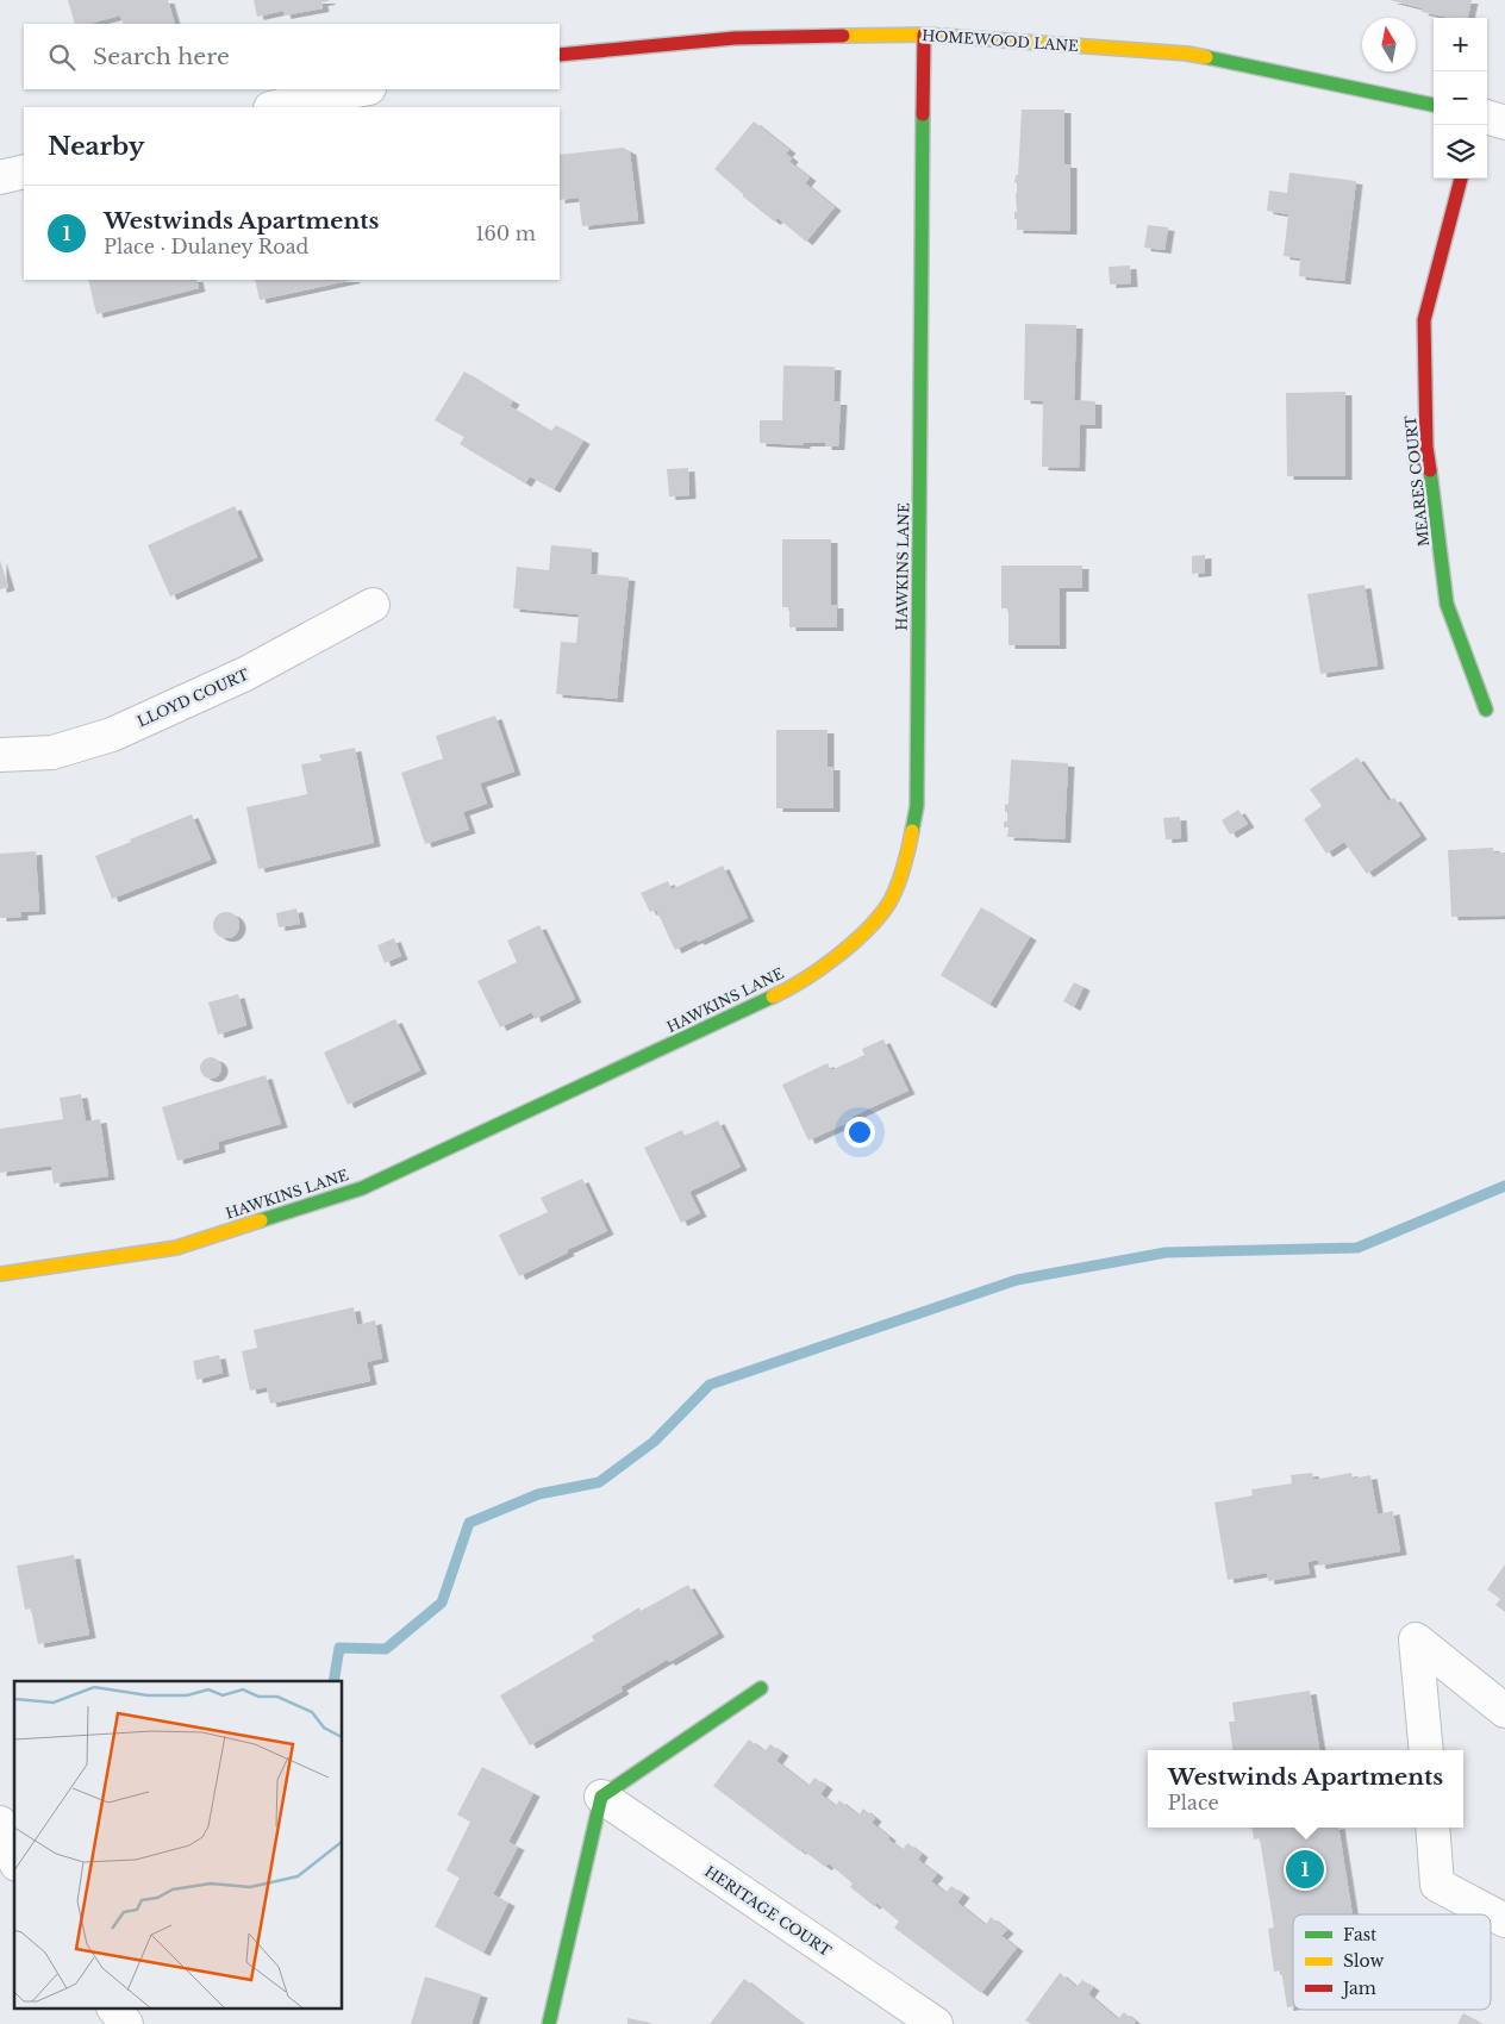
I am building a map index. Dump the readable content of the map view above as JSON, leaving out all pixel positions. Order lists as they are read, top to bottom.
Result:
{
  "streets": {
    "street": [
      "HOMEWOOD LANE",
      "MEARES COURT",
      "HAWKINS LANE",
      "LLOYD COURT",
      "HERITAGE COURT"
    ]
  },
  "crossings": [
    ["HOMEWOOD LANE", "HAWKINS LANE"]
  ],
  "legend": ["Fast", "Slow", "Jam"],
  "north": "top",
  "page": {
    "map_buttons": ["+", "−"],
    "search": "Search here",
    "heading": "Nearby",
    "list": [
      {
        "mark": "1",
        "name": "Westwinds Apartments",
        "note": "Place · Dulaney Road",
        "value": "160 m"
      }
    ],
    "popup": ["Westwinds Apartments", "Place"],
    "pins": "1"
  }
}
